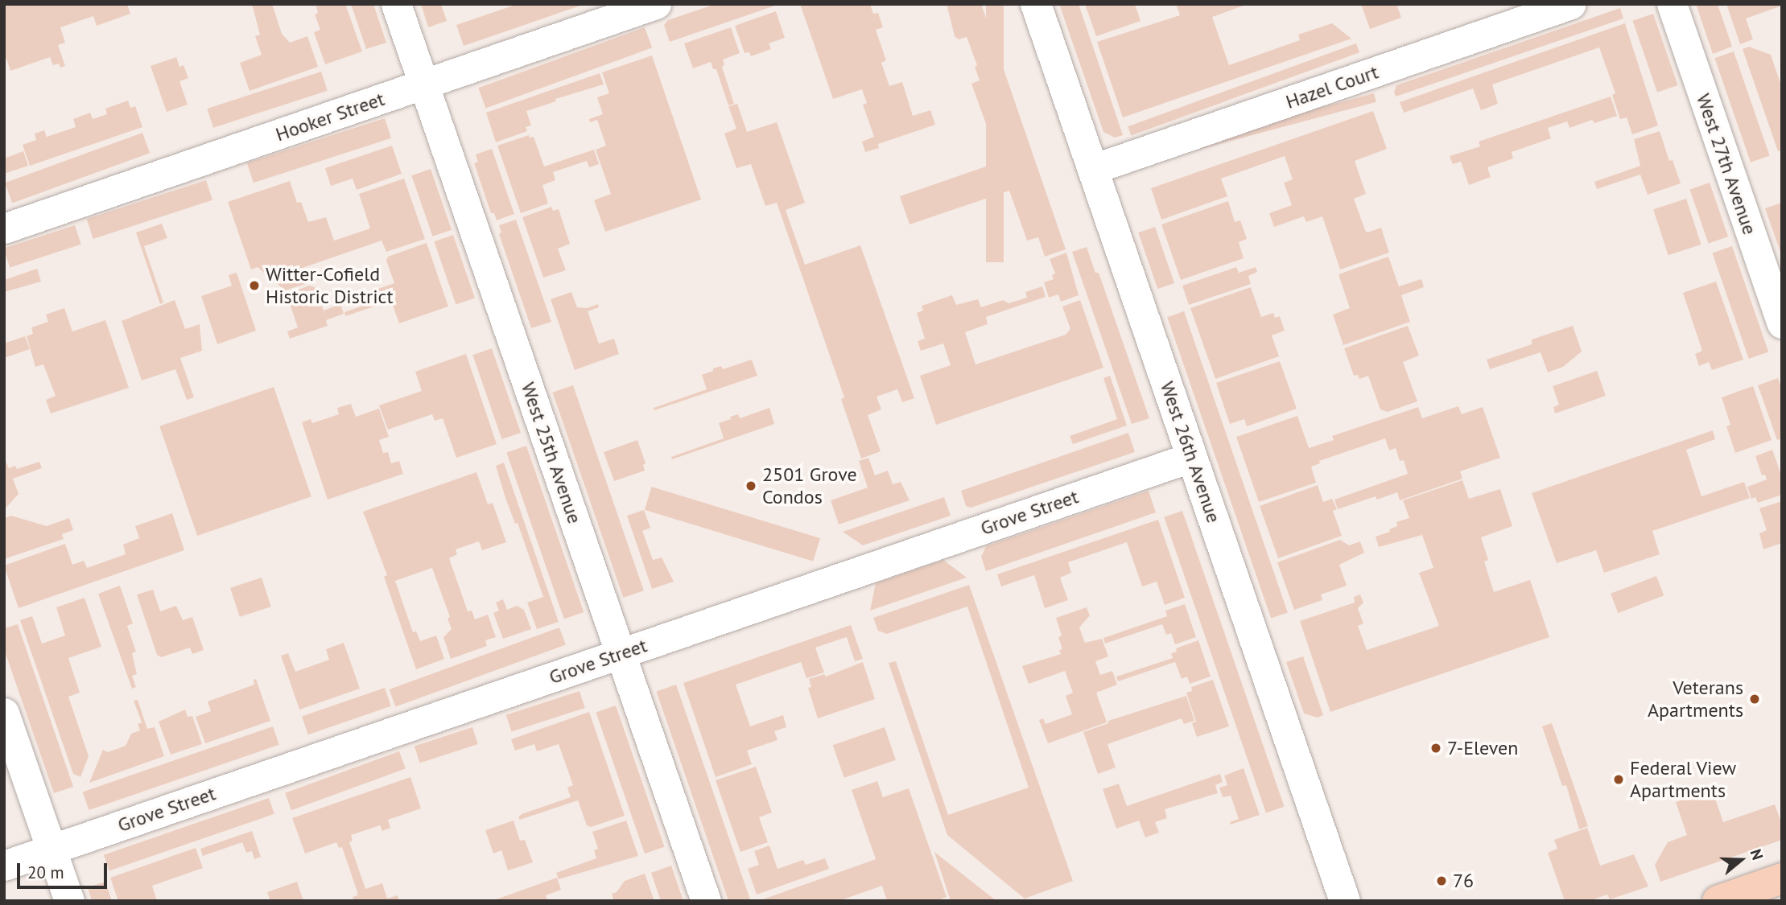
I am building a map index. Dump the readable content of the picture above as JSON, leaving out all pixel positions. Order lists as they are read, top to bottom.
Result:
{
  "streets": {
    "street": [
      "Hazel Court",
      "Hooker Street",
      "West 27th Avenue",
      "West 26th Avenue",
      "West 25th Avenue",
      "Grove Street"
    ]
  },
  "crossings": [
    ["Hazel Court", "West 26th Avenue"],
    ["Hooker Street", "West 25th Avenue"],
    ["West 26th Avenue", "Grove Street"],
    ["West 25th Avenue", "Grove Street"]
  ],
  "places": [
    "Witter-Cofield Historic District",
    "2501 Grove Condos",
    "Veterans Apartments",
    "7-Eleven",
    "Federal View Apartments",
    "76"
  ],
  "scale_bar": "20 m",
  "north": "right"
}
